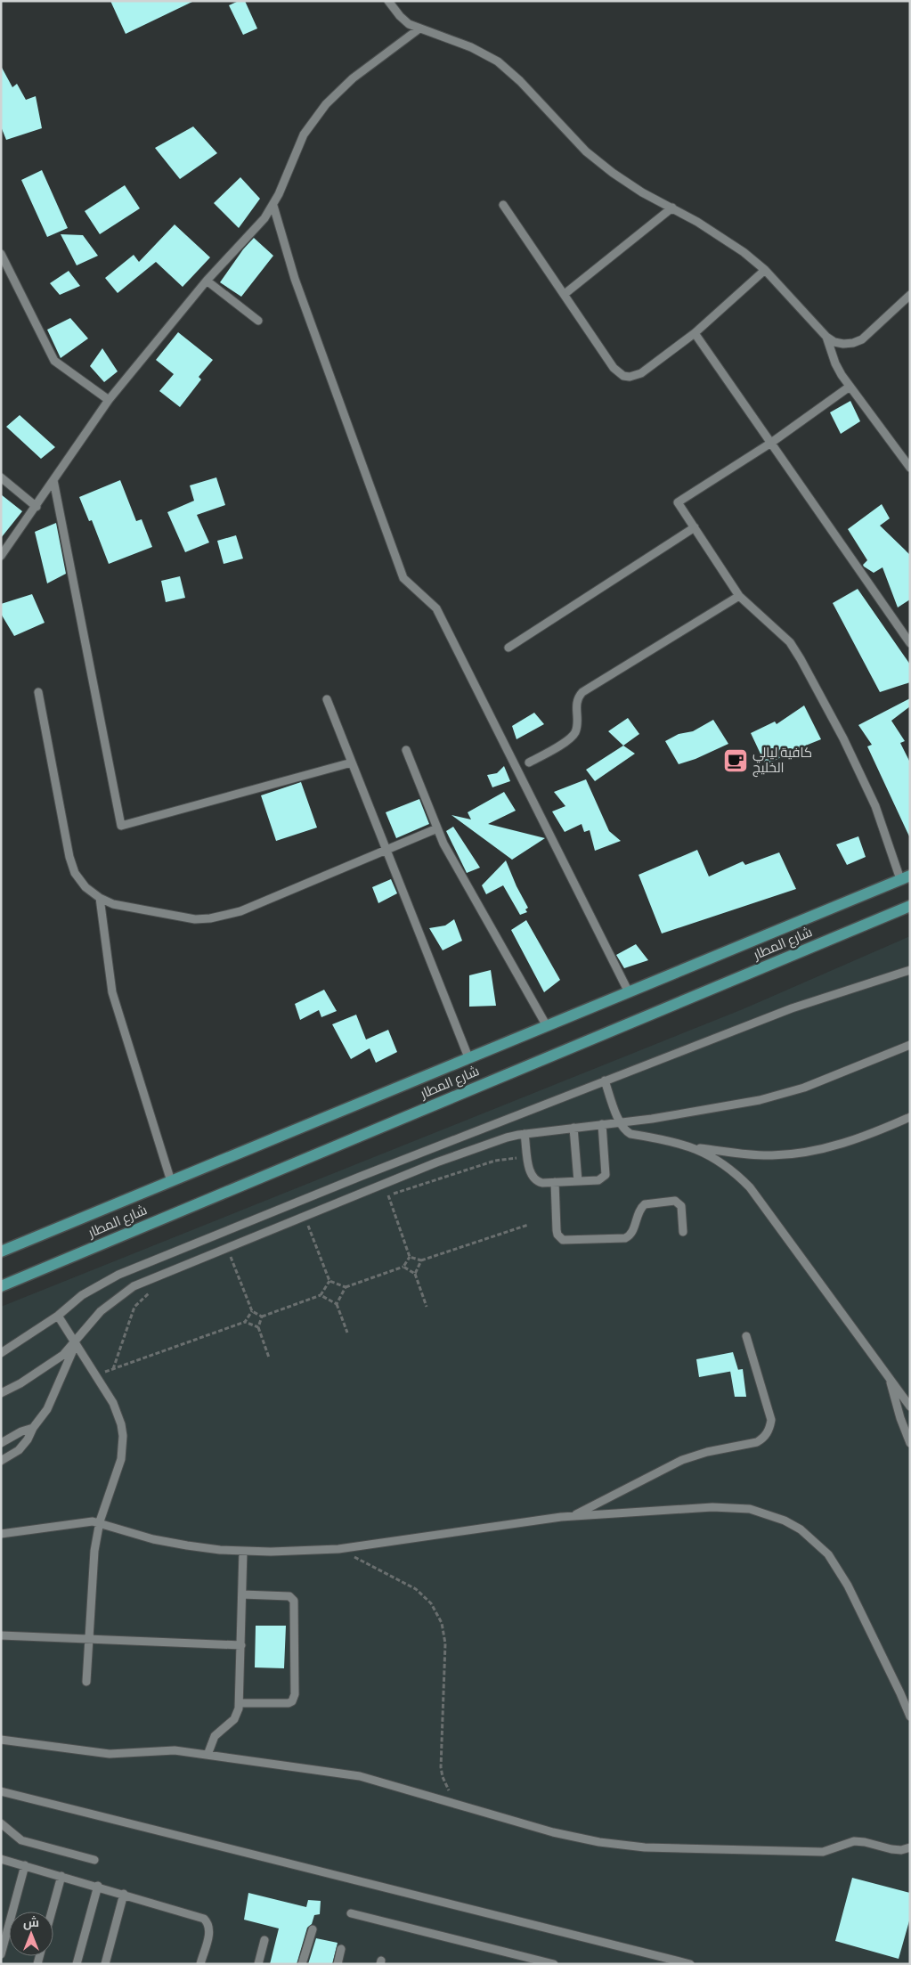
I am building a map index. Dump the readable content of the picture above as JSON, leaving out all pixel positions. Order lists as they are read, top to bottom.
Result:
{
  "streets": {
    "main road": ["شارع المطار"]
  },
  "places": {
    "cafe": ["كافية ليالي الخليج"]
  },
  "north": "top"
}
